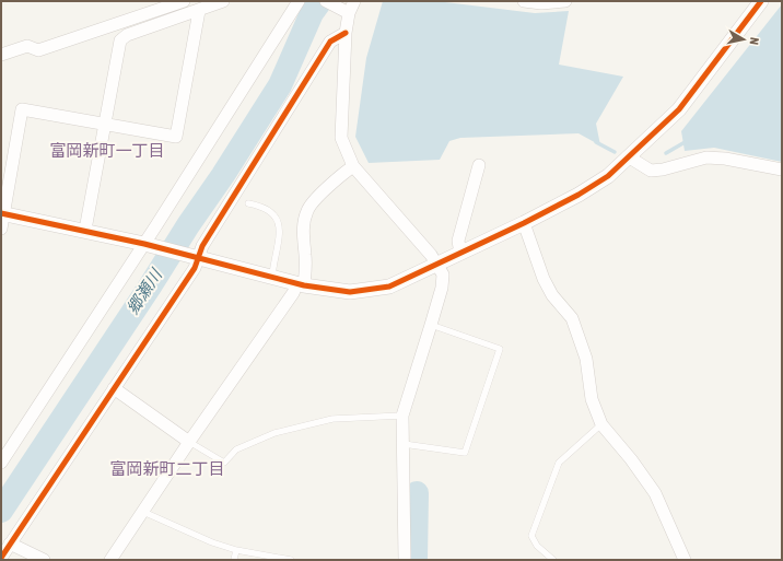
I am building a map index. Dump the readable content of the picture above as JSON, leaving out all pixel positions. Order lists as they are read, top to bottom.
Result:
{
  "districts": ["富岡新町一丁目", "富岡新町二丁目"],
  "water": ["郷瀬川"],
  "north": "right"
}
